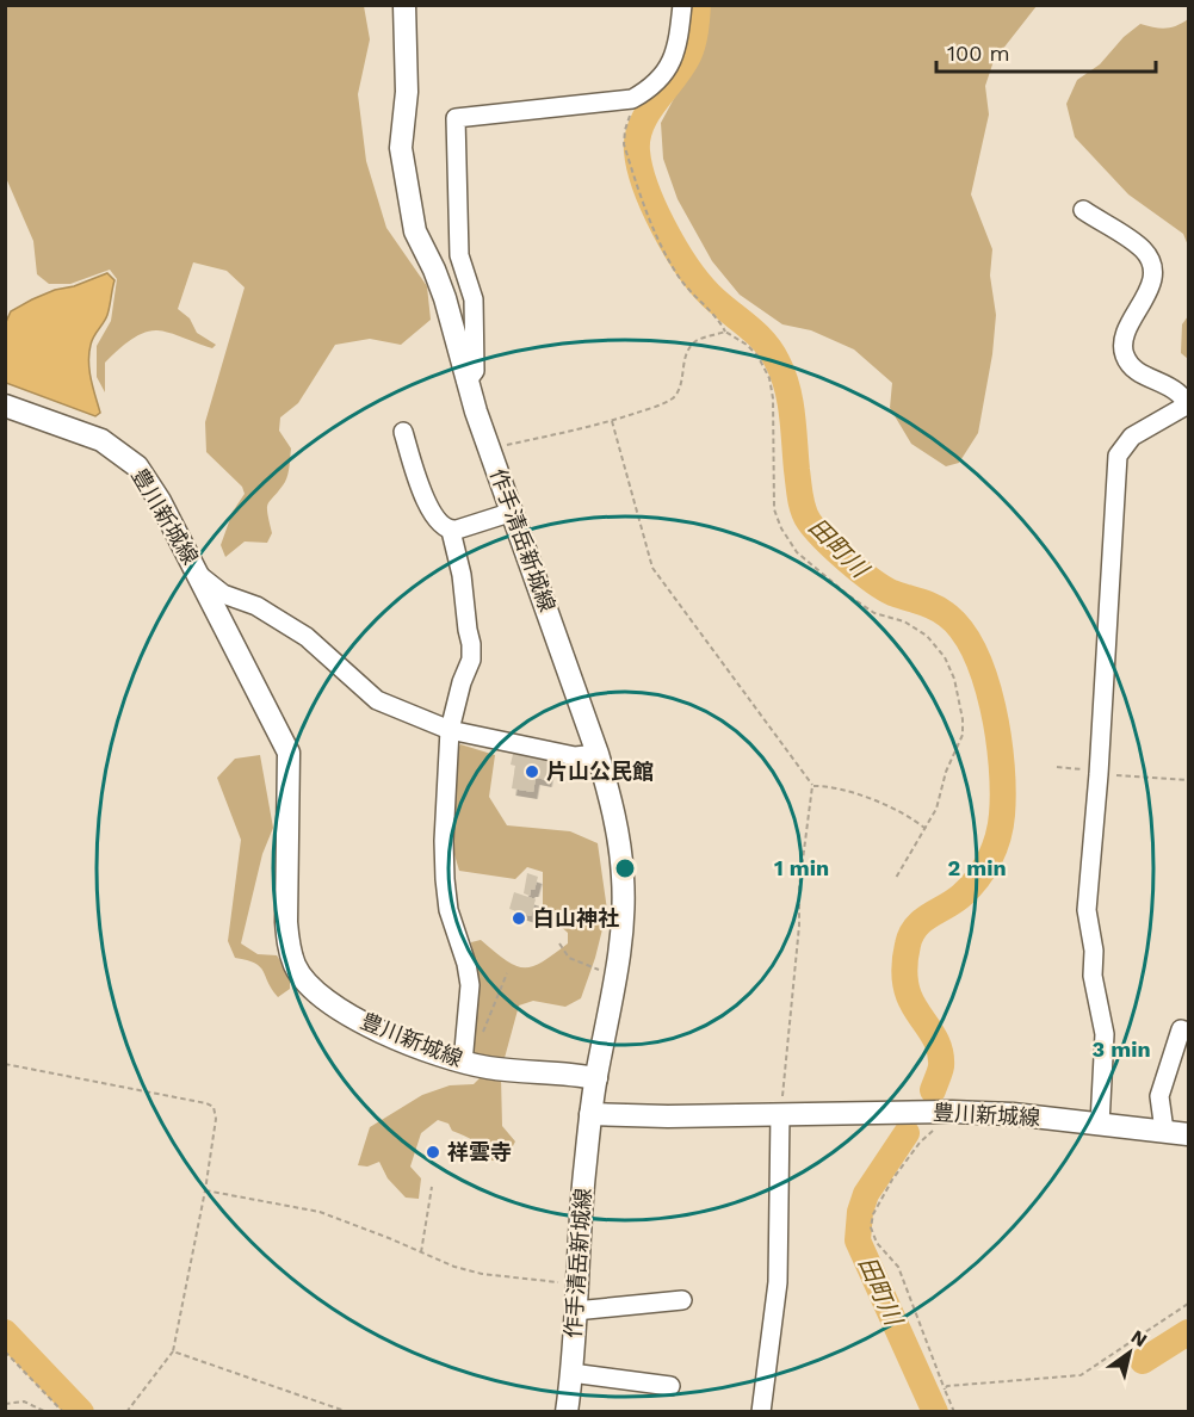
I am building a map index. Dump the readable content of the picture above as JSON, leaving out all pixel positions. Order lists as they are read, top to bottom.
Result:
{
  "streets": {
    "main road": ["豊川新城線", "作手清岳新城線"]
  },
  "crossings": [
    ["豊川新城線", "作手清岳新城線"]
  ],
  "water": ["田町川"],
  "places": ["片山公民館", "白山神社", "祥雲寺"],
  "scale_bar": "100 m",
  "north": "top right",
  "rings": ["1 min", "2 min", "3 min"]
}
